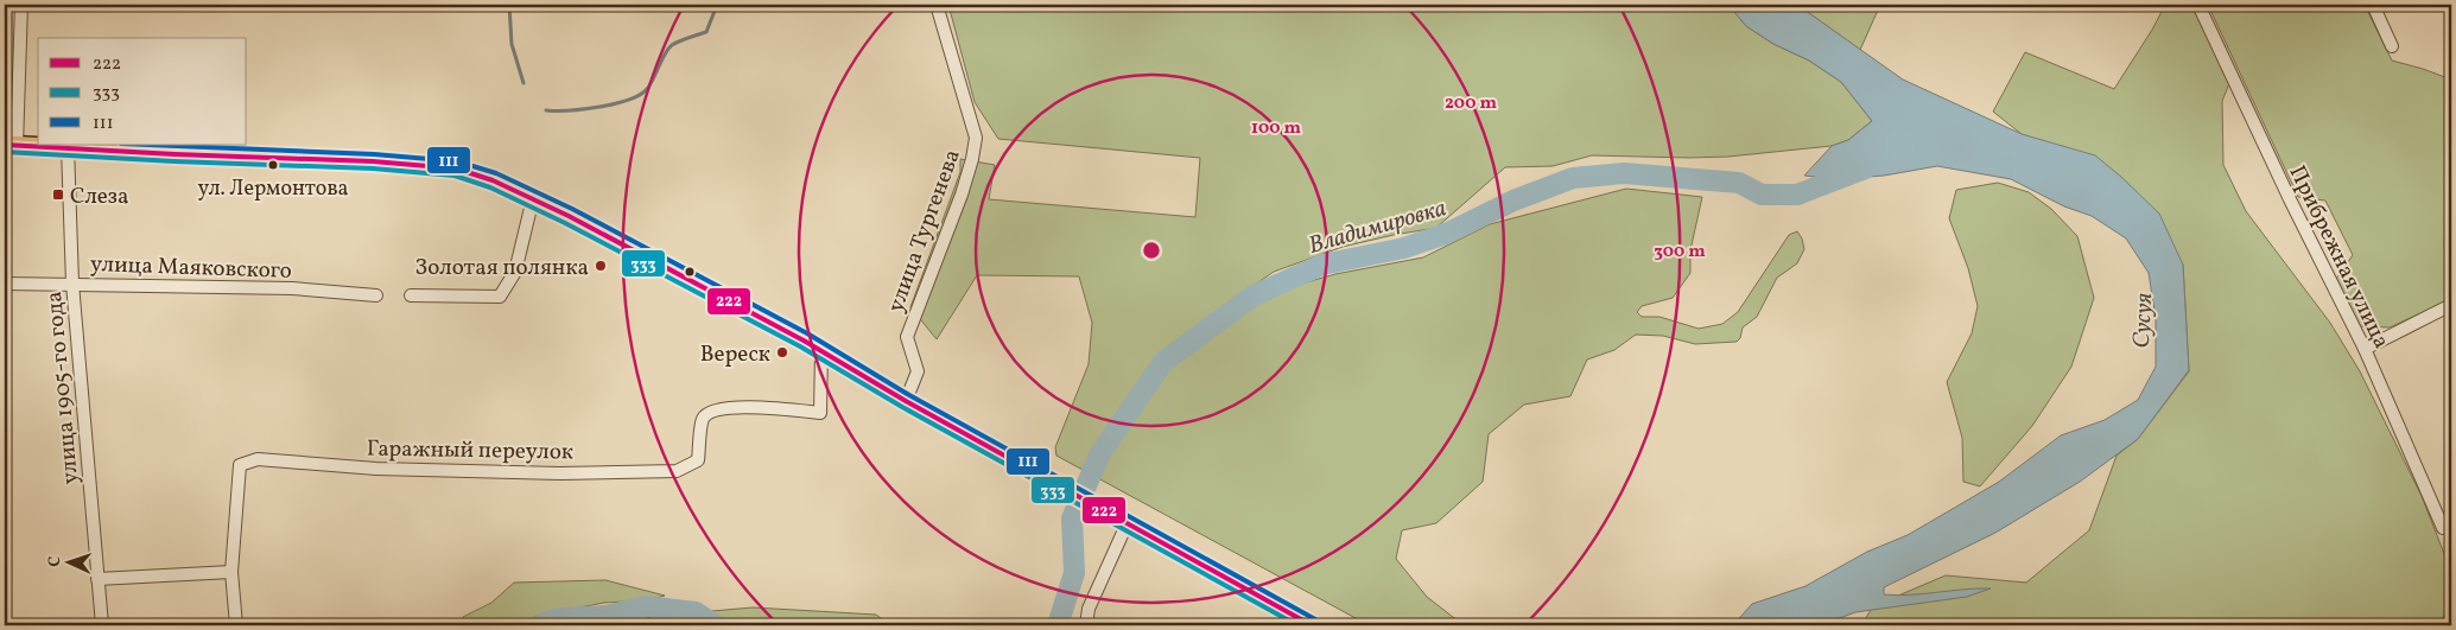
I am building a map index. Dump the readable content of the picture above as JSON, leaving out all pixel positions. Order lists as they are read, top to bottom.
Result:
{
  "streets": {
    "street": [
      "улица Тургенева",
      "Прибрежная улица",
      "улица Маяковского",
      "улица 1905-го года",
      "Гаражный переулок"
    ]
  },
  "crossings": [
    ["улица Маяковского", "улица 1905-го года"]
  ],
  "water": ["Владимировка", "Сусуя"],
  "places": {
    "other": ["ул. Лермонтова", "Золотая полянка", "Вереск"],
    "transit": ["Слеза"]
  },
  "lines": ["transit line 222", "transit line 111", "transit line 333"],
  "legend": ["222", "333", "111"],
  "north": "left",
  "rings": ["200 m", "100 m", "300 m"]
}
